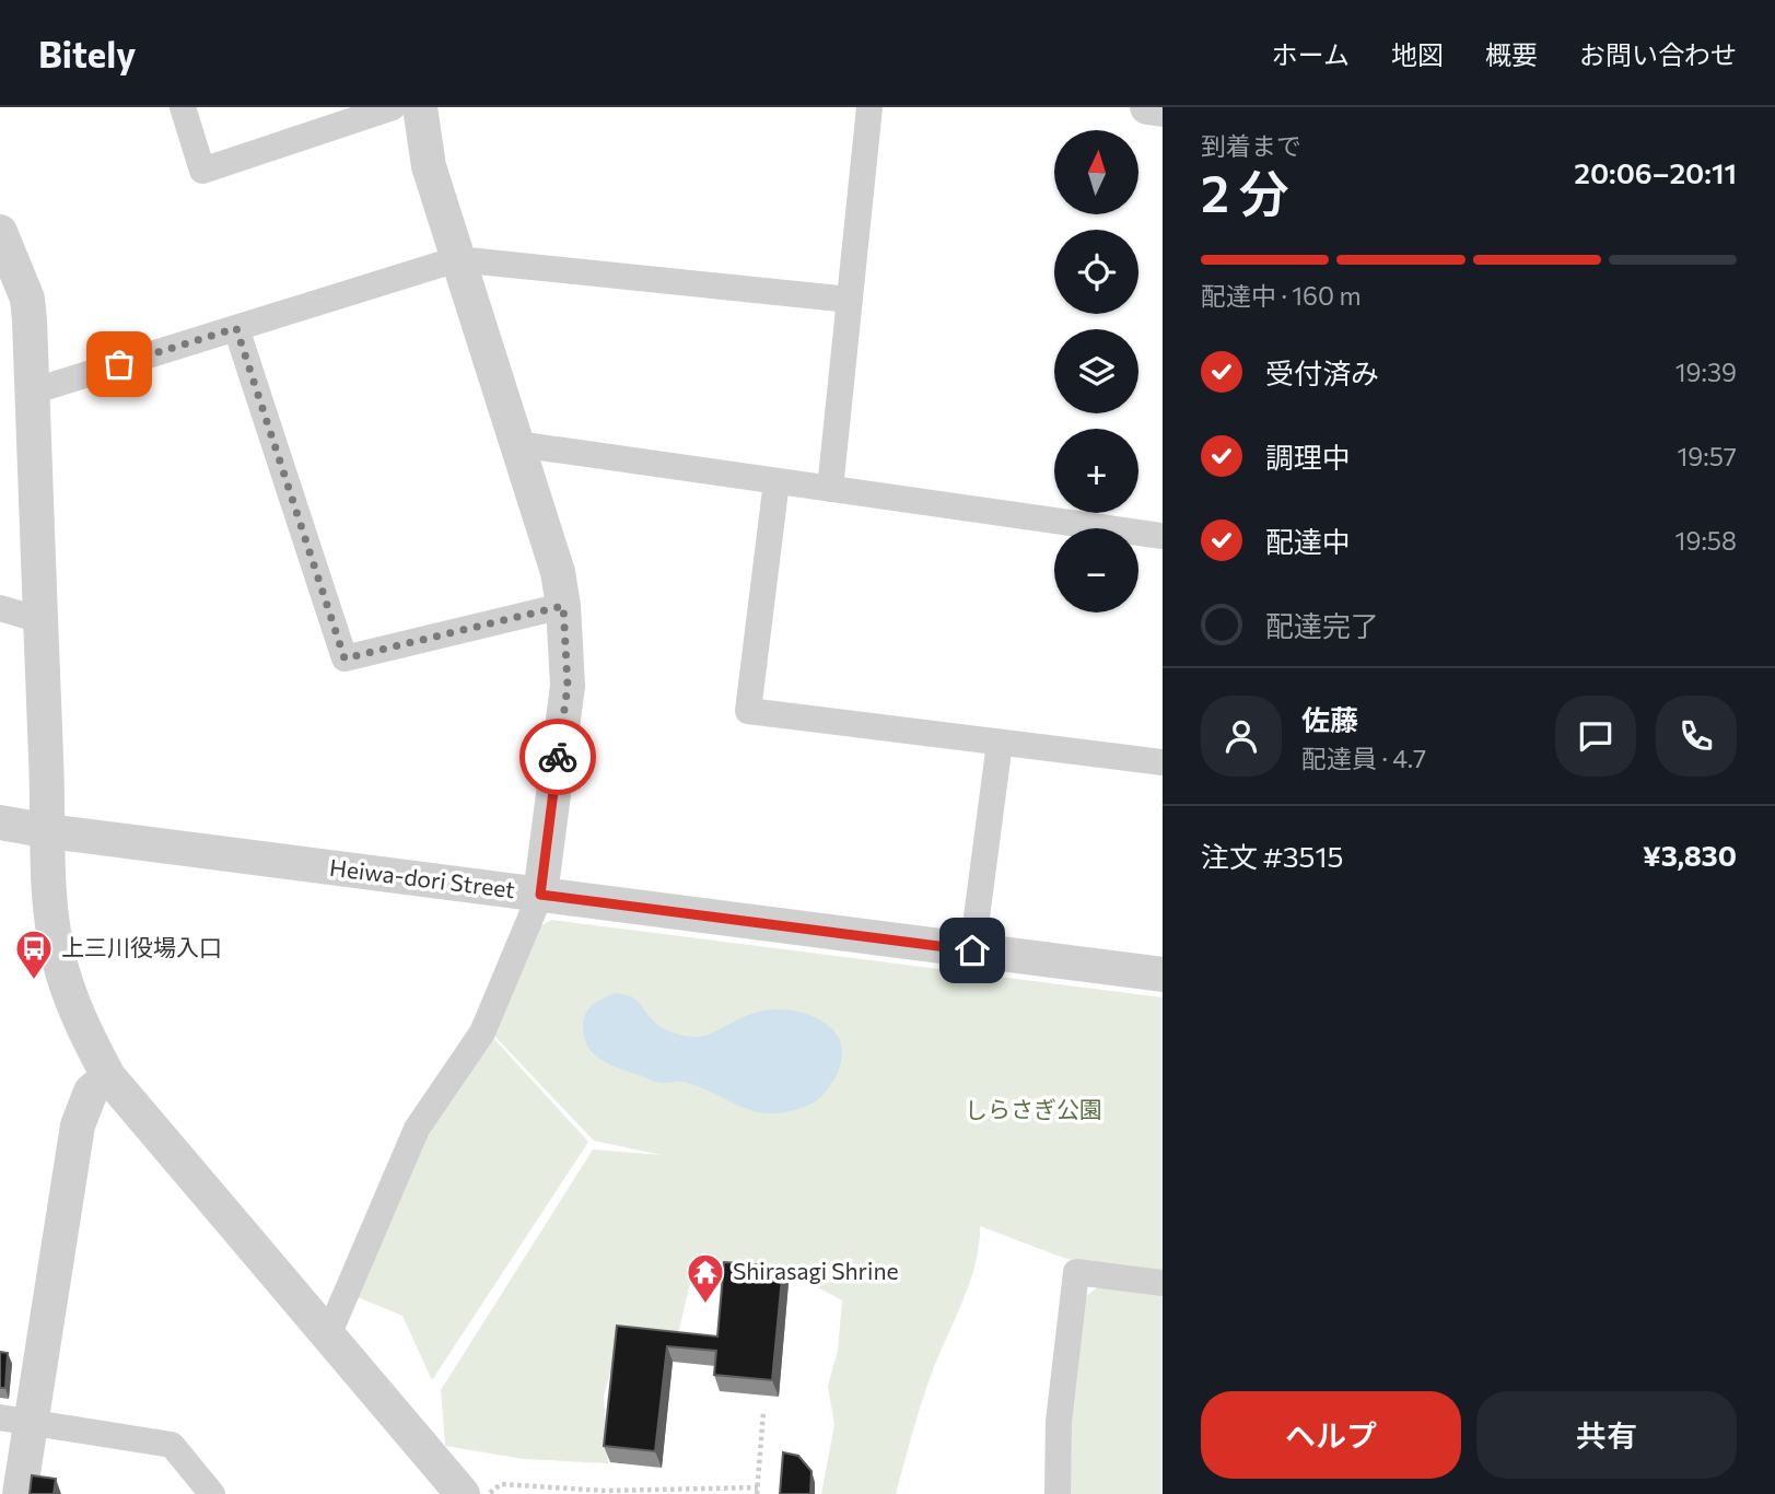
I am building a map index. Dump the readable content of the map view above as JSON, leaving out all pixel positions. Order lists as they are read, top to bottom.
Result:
{
  "streets": {
    "street": ["Heiwa-dori Street"]
  },
  "parks": ["しらさぎ公園"],
  "places": {
    "bus stop": ["上三川役場入口"],
    "temple": ["Shirasagi Shrine"]
  },
  "north": "top",
  "page": {
    "header": "Bitely",
    "nav": [
      "ホーム",
      "地図",
      "概要",
      "お問い合わせ"
    ],
    "heading": ["2 分", "到着まで", "20:06–20:11"],
    "panel": [
      "佐藤",
      "配達員 · 4.7",
      "注文 #3515",
      "¥3,830"
    ],
    "map_buttons": ["+", "−"],
    "bar": "配達中 · 160 m",
    "list": [
      ["受付済み", "19:39"],
      ["調理中", "19:57"],
      ["配達中", "19:58"],
      "配達完了"
    ],
    "buttons": ["ヘルプ", "共有"]
  }
}
